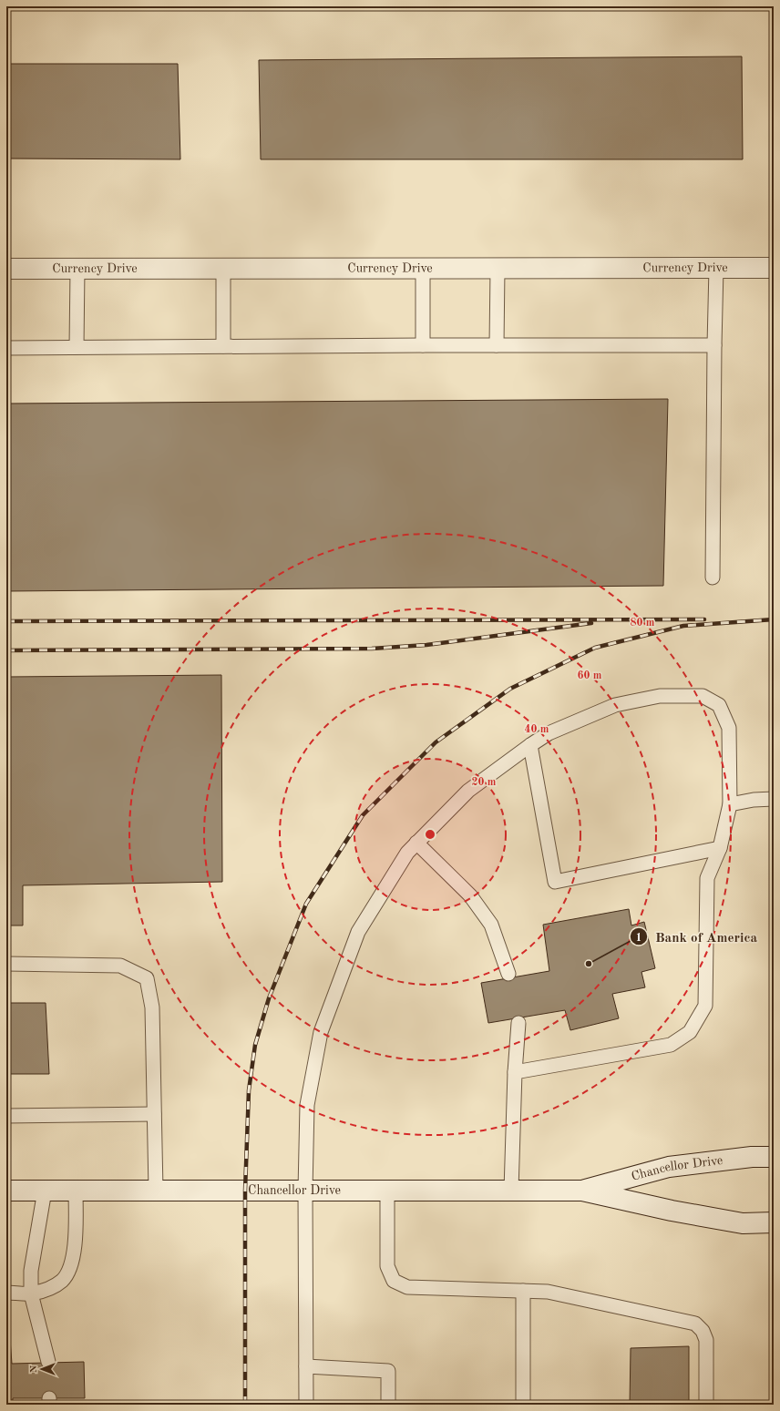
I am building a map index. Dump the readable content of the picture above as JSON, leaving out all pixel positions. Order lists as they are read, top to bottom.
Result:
{
  "streets": {
    "street": ["Currency Drive", "Chancellor Drive"]
  },
  "places": ["Bank of America"],
  "north": "left",
  "rings": [
    "80 m",
    "60 m",
    "40 m",
    "20 m"
  ]
}
